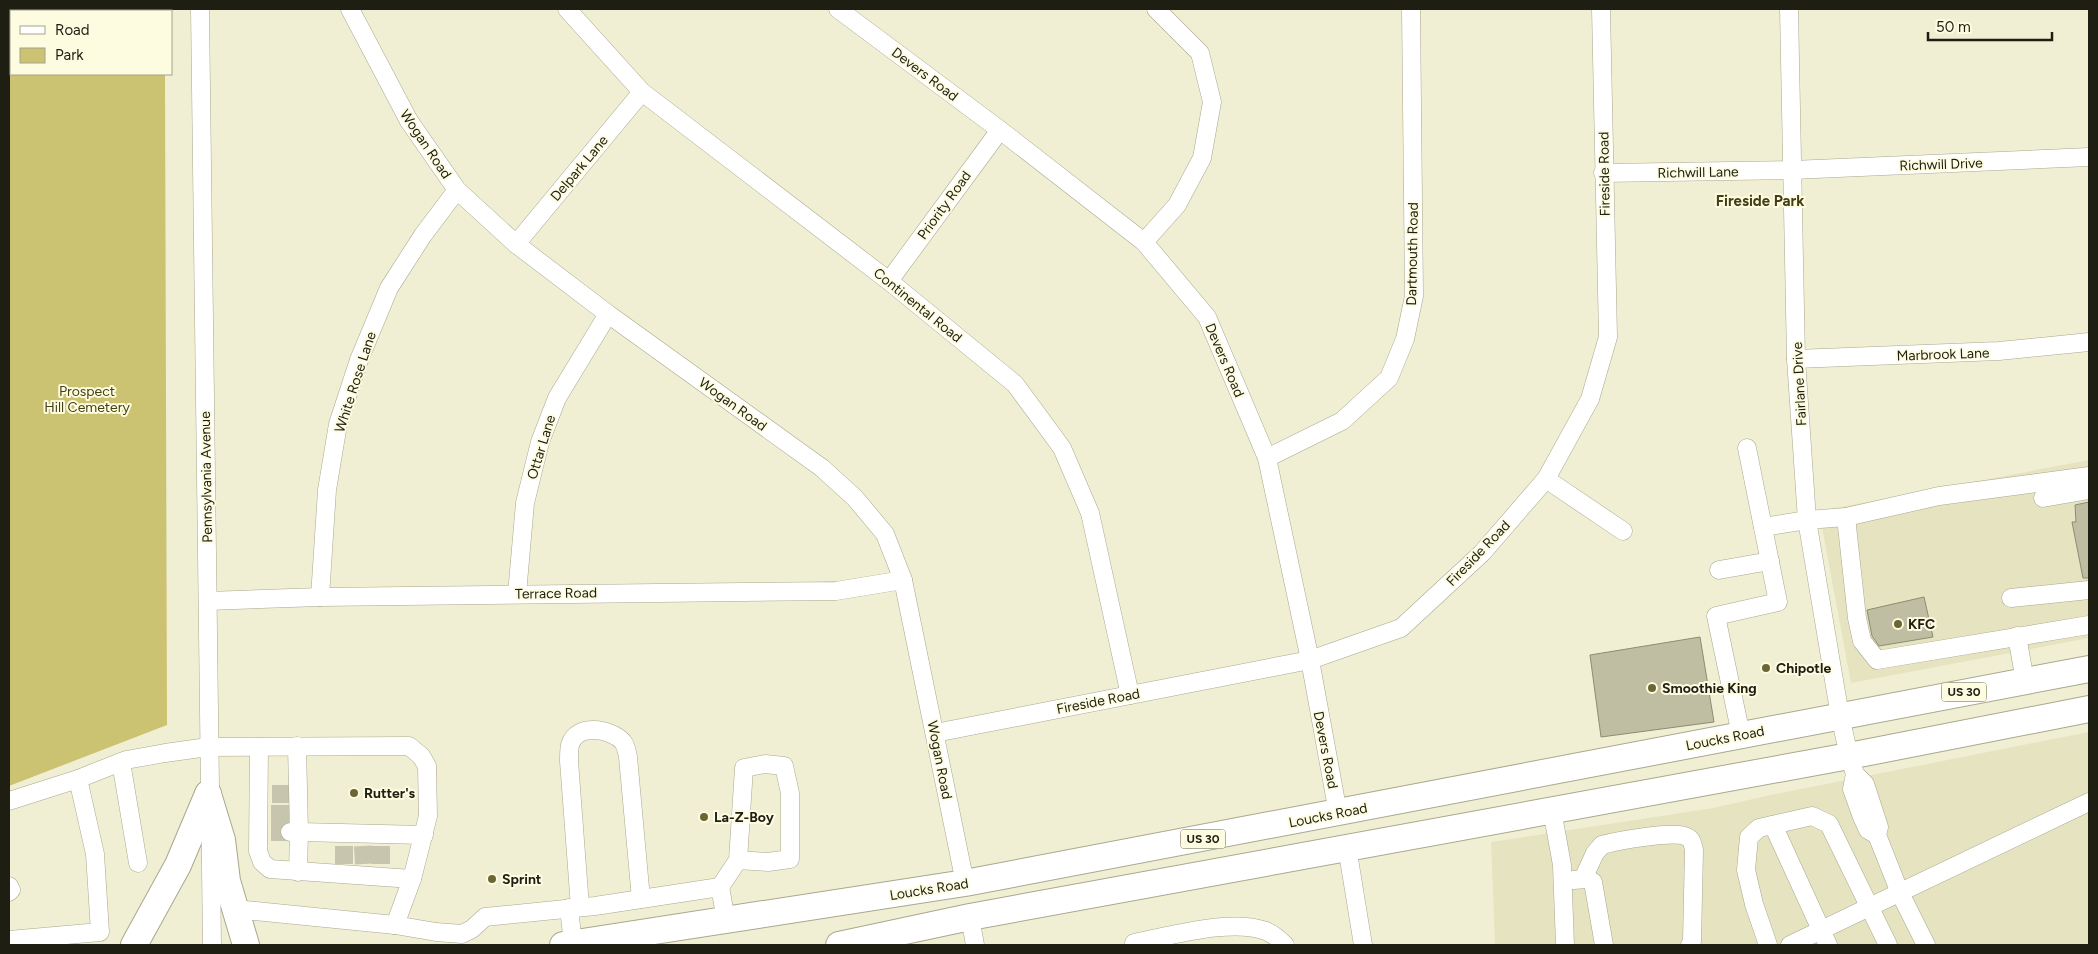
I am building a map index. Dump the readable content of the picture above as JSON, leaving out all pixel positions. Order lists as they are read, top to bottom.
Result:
{
  "streets": {
    "highway": ["US 30", "Loucks Road"],
    "street": [
      "Devers Road",
      "Wogan Road",
      "Richwill Drive",
      "Delpark Lane",
      "Richwill Lane",
      "Fireside Road",
      "Priority Road",
      "Dartmouth Road",
      "Continental Road",
      "Marbrook Lane",
      "White Rose Lane",
      "Fairlane Drive",
      "Ottar Lane",
      "Pennsylvania Avenue",
      "Terrace Road"
    ]
  },
  "crossings": [
    ["Devers Road", "Fireside Road"],
    ["Devers Road", "Priority Road"],
    ["Devers Road", "Dartmouth Road"],
    ["Devers Road", "Loucks Road"],
    ["Wogan Road", "Delpark Lane"],
    ["Wogan Road", "Fireside Road"],
    ["Wogan Road", "White Rose Lane"],
    ["Wogan Road", "Ottar Lane"],
    ["Wogan Road", "Terrace Road"],
    ["Wogan Road", "Loucks Road"],
    ["Richwill Drive", "Richwill Lane"],
    ["Richwill Drive", "Fairlane Drive"],
    ["Delpark Lane", "Continental Road"],
    ["Richwill Lane", "Fireside Road"],
    ["Richwill Lane", "Fairlane Drive"],
    ["Fireside Road", "Continental Road"],
    ["Priority Road", "Continental Road"],
    ["Marbrook Lane", "Fairlane Drive"],
    ["White Rose Lane", "Terrace Road"],
    ["Fairlane Drive", "Loucks Road"],
    ["Ottar Lane", "Terrace Road"],
    ["Pennsylvania Avenue", "Terrace Road"]
  ],
  "districts": ["Fireside Park"],
  "parks": ["Prospect Hill Cemetery"],
  "places": [
    "KFC",
    "Chipotle",
    "Smoothie King",
    "Rutter's",
    "La-Z-Boy",
    "Sprint"
  ],
  "legend": ["Road", "Park"],
  "scale_bar": "50 m"
}
